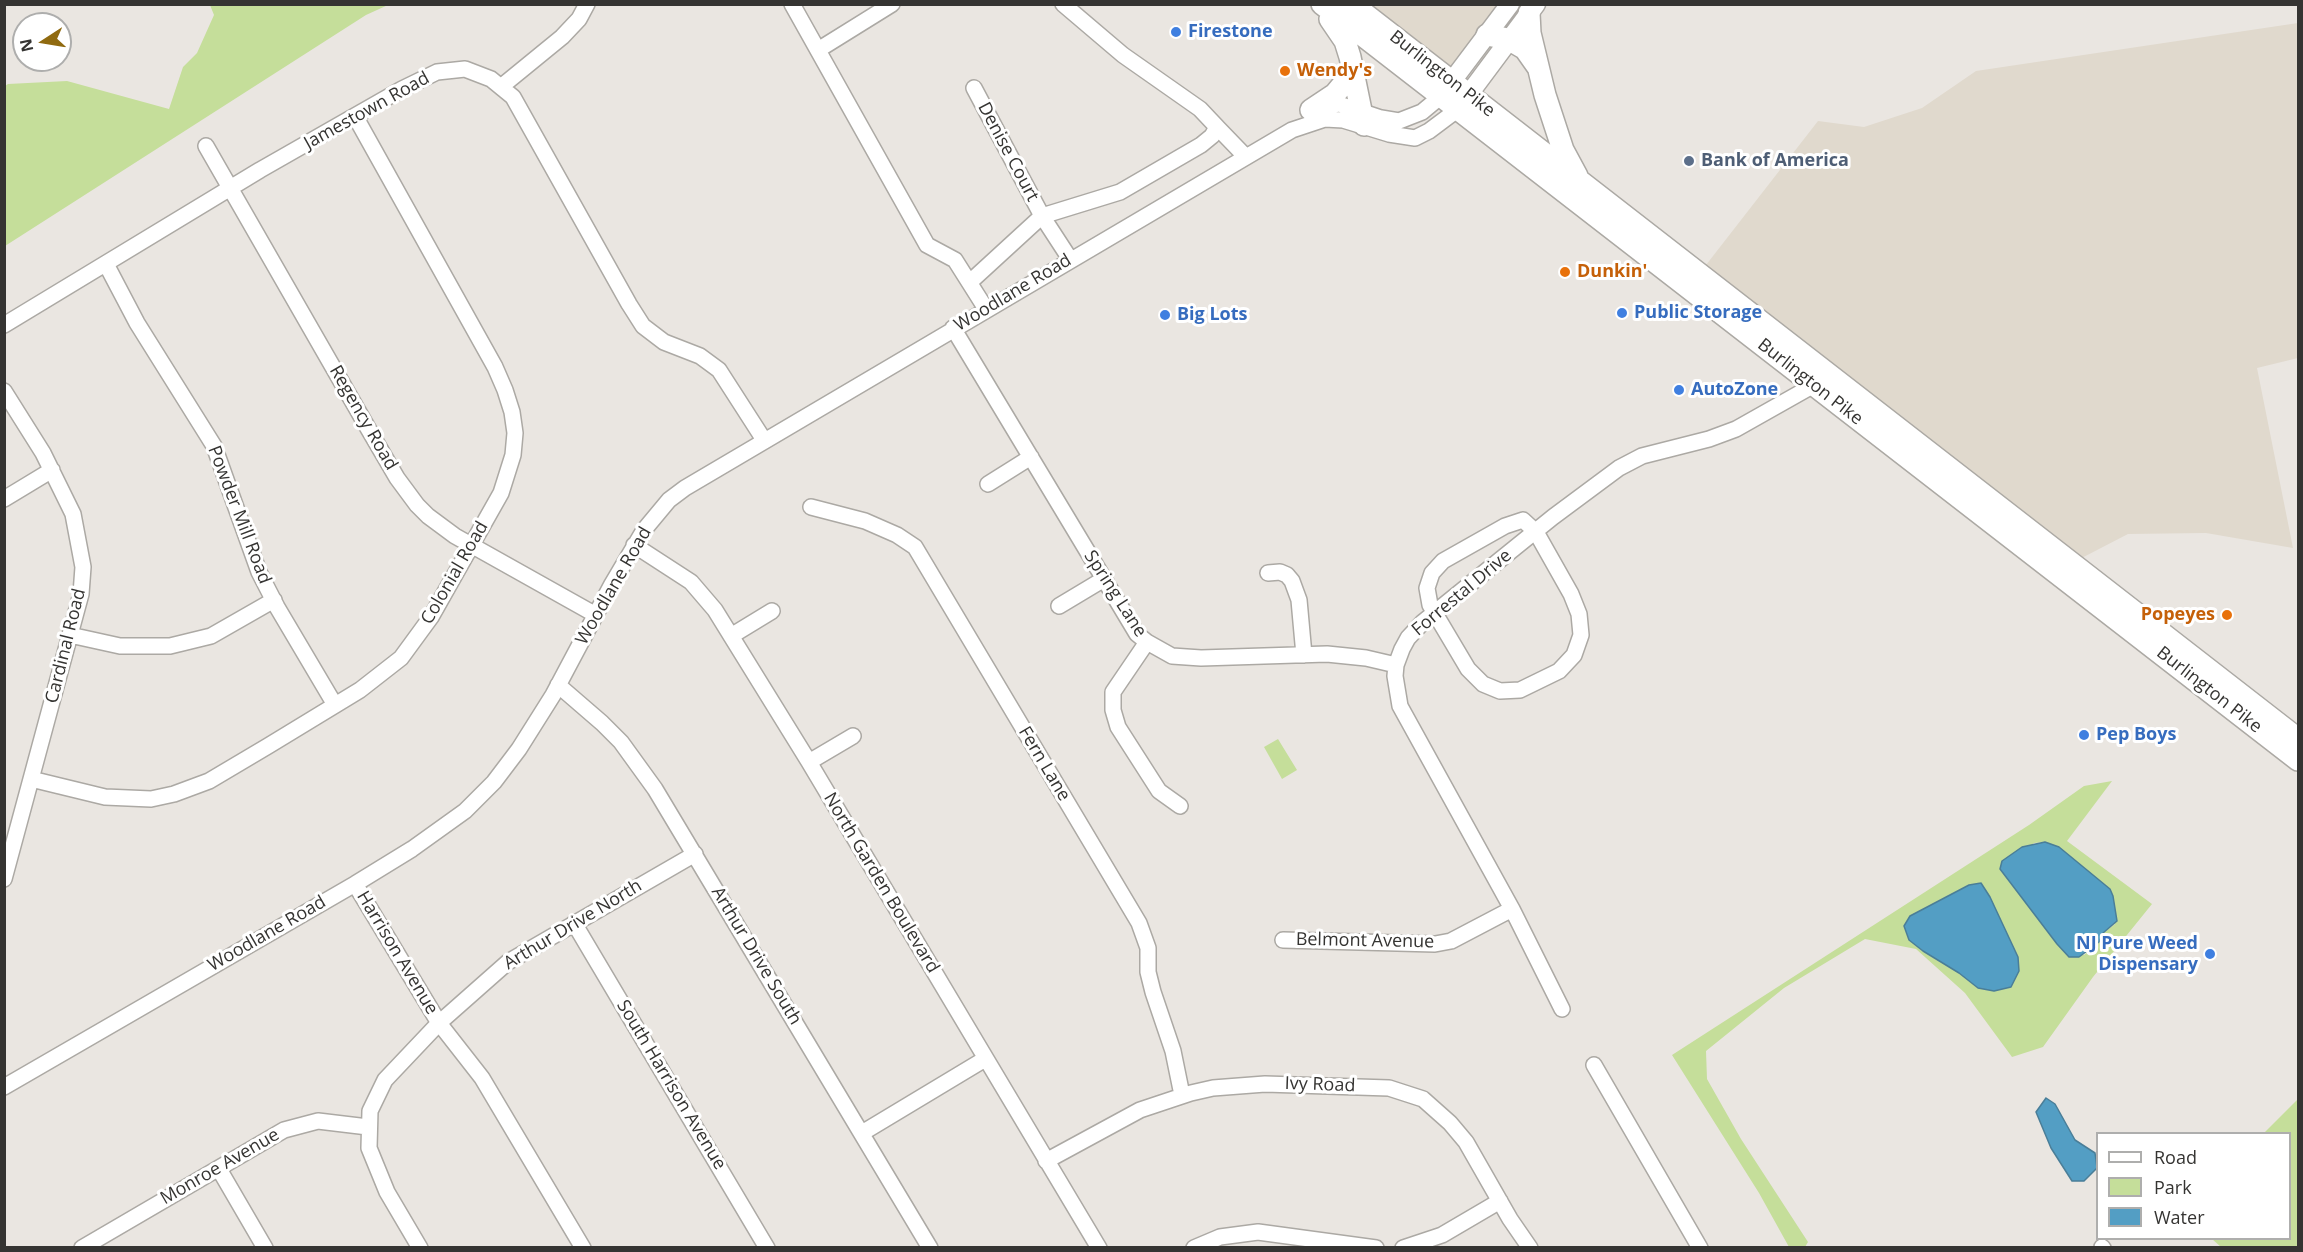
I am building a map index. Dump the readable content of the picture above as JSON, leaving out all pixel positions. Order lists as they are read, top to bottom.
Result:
{
  "streets": {
    "highway": ["Burlington Pike"],
    "street": [
      "Jamestown Road",
      "Denise Court",
      "Woodlane Road",
      "Regency Road",
      "Powder Mill Road",
      "Colonial Road",
      "Forrestal Drive",
      "Spring Lane",
      "Cardinal Road",
      "Fern Lane",
      "North Garden Boulevard",
      "Arthur Drive North",
      "Belmont Avenue",
      "Harrison Avenue",
      "Arthur Drive South",
      "South Harrison Avenue",
      "Ivy Road",
      "Monroe Avenue"
    ]
  },
  "crossings": [
    ["Burlington Pike", "Woodlane Road"],
    ["Burlington Pike", "Forrestal Drive"],
    ["Jamestown Road", "Woodlane Road"],
    ["Jamestown Road", "Regency Road"],
    ["Jamestown Road", "Powder Mill Road"],
    ["Jamestown Road", "Colonial Road"],
    ["Denise Court", "Woodlane Road"],
    ["Woodlane Road", "Regency Road"],
    ["Woodlane Road", "Spring Lane"],
    ["Woodlane Road", "North Garden Boulevard"],
    ["Woodlane Road", "Harrison Avenue"],
    ["Woodlane Road", "Arthur Drive South"],
    ["Regency Road", "Colonial Road"],
    ["Powder Mill Road", "Colonial Road"],
    ["Colonial Road", "Cardinal Road"],
    ["Forrestal Drive", "Spring Lane"],
    ["Forrestal Drive", "Belmont Avenue"],
    ["Fern Lane", "Ivy Road"],
    ["North Garden Boulevard", "Ivy Road"],
    ["Arthur Drive North", "Harrison Avenue"],
    ["Arthur Drive North", "Arthur Drive South"],
    ["Arthur Drive North", "South Harrison Avenue"],
    ["Arthur Drive North", "Monroe Avenue"]
  ],
  "places": [
    "Firestone",
    "Wendy's",
    "Bank of America",
    "Dunkin'",
    "Public Storage",
    "Big Lots",
    "AutoZone",
    "Popeyes",
    "Pep Boys",
    "NJ Pure Weed Dispensary"
  ],
  "legend": ["Road", "Park", "Water"],
  "north": "left"
}
